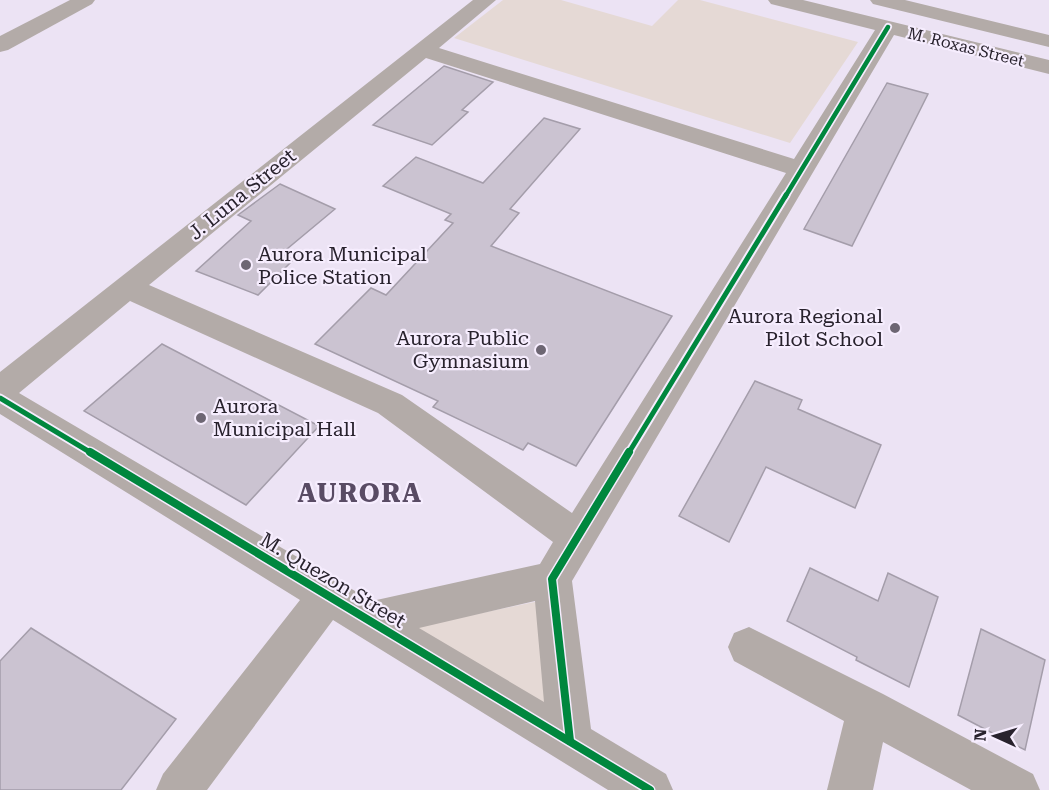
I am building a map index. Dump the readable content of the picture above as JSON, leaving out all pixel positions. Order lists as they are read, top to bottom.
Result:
{
  "streets": {
    "street": ["M. Roxas Street", "J. Luna Street", "M. Quezon Street"]
  },
  "districts": ["AURORA"],
  "places": [
    "Aurora Municipal Police Station",
    "Aurora Regional Pilot School",
    "Aurora Public Gymnasium",
    "Aurora Municipal Hall"
  ],
  "north": "left"
}
